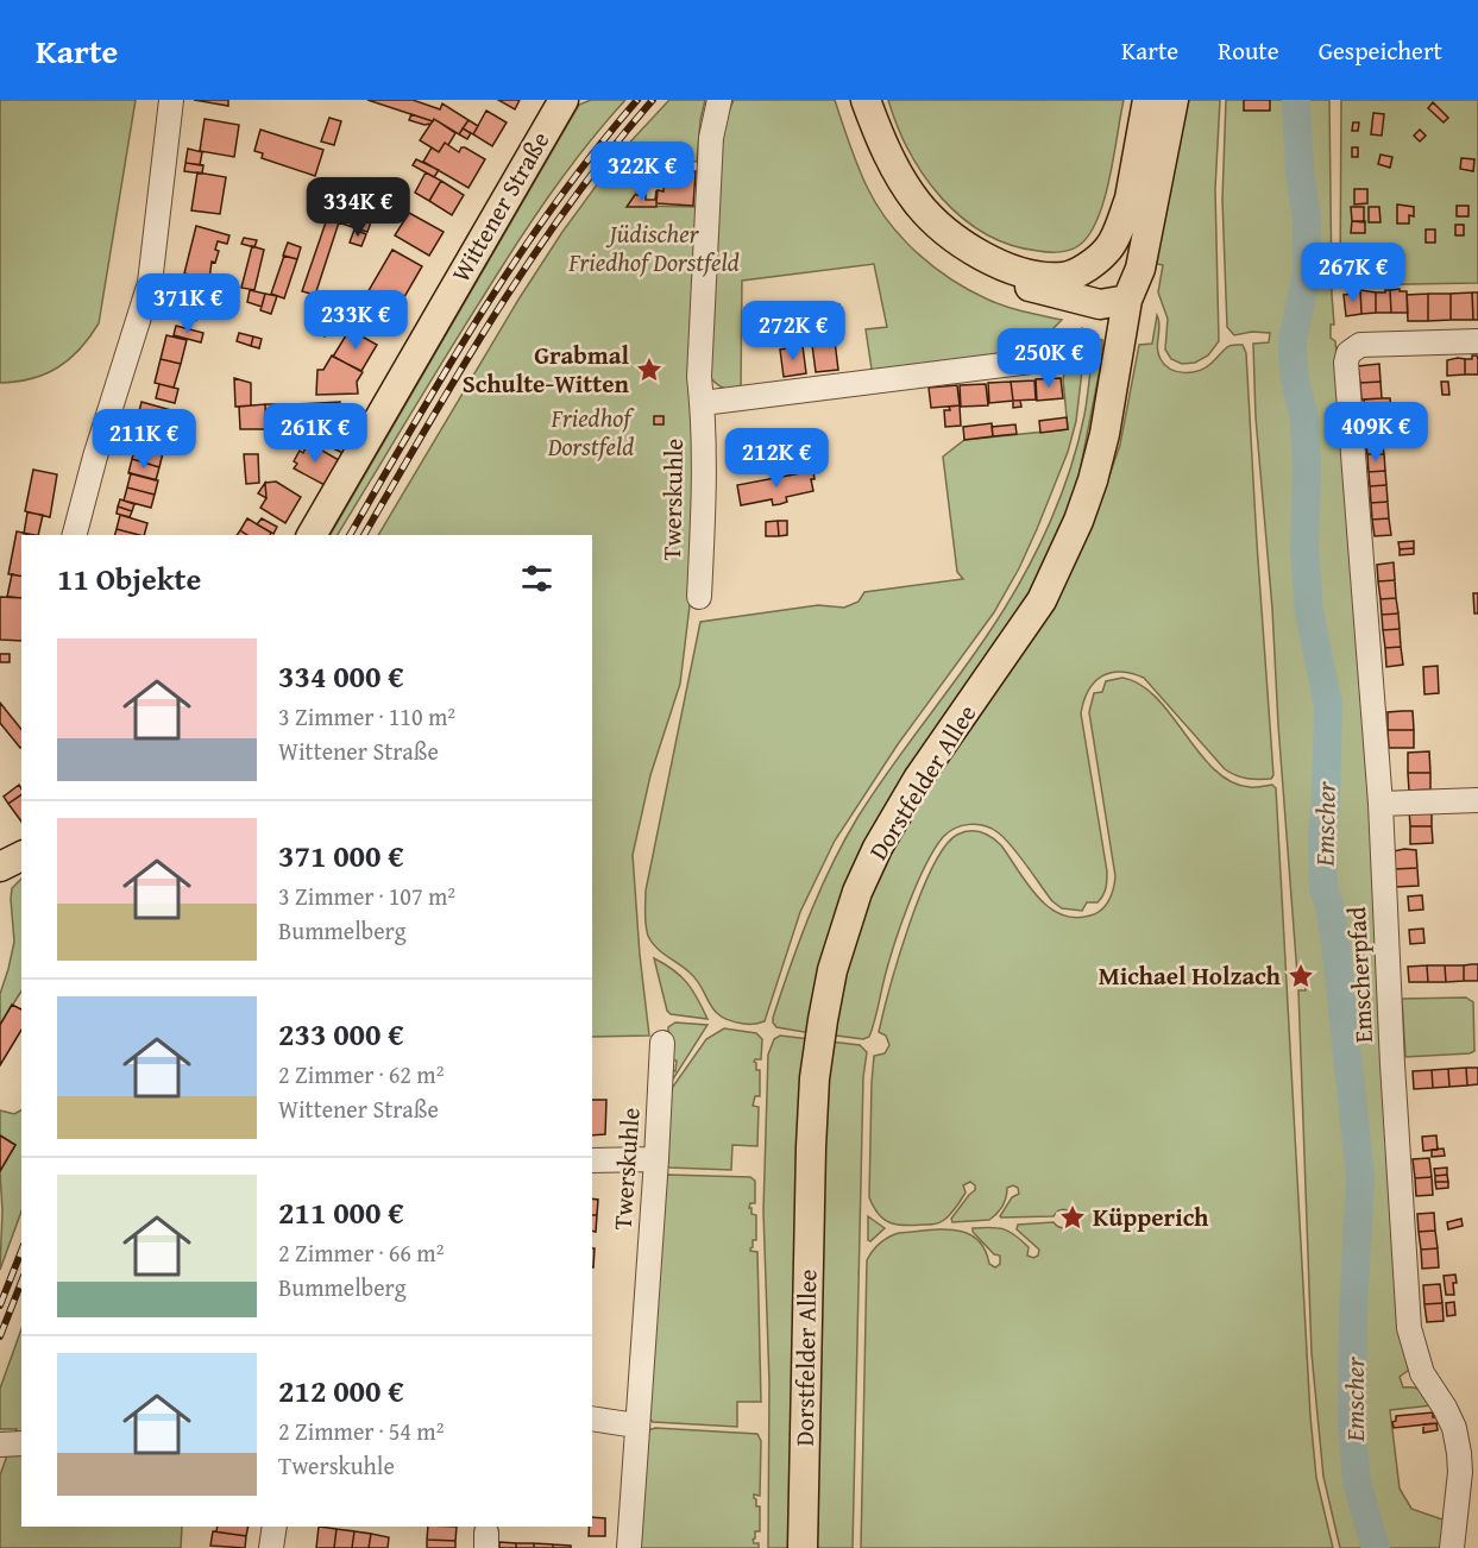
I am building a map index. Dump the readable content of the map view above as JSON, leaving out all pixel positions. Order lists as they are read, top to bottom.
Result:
{
  "streets": {
    "main road": ["Wittener Straße", "Dorstfelder Allee"],
    "street": ["Twerskuhle", "Emscherpfad"]
  },
  "water": ["Emscher"],
  "parks": ["Jüdischer Friedhof Dorstfeld", "Friedhof Dorstfeld"],
  "places": {
    "place": ["Grabmal Schulte-Witten", "Michael Holzach", "Küpperich"]
  },
  "page": {
    "header": "Karte",
    "nav": ["Karte", "Route", "Gespeichert"],
    "price": [
      "322K €",
      "334K €",
      "267K €",
      "371K €",
      "233K €",
      "272K €",
      "250K €",
      "409K €",
      "261K €",
      "211K €",
      "212K €"
    ],
    "heading": "11 Objekte",
    "list": [
      {
        "name": "334 000 €",
        "note": "3 Zimmer · 110 m² · Wittener Straße"
      },
      {
        "name": "371 000 €",
        "note": "3 Zimmer · 107 m² · Bummelberg"
      },
      {
        "name": "233 000 €",
        "note": "2 Zimmer · 62 m² · Wittener Straße"
      },
      {
        "name": "211 000 €",
        "note": "2 Zimmer · 66 m² · Bummelberg"
      },
      {
        "name": "212 000 €",
        "note": "2 Zimmer · 54 m² · Twerskuhle"
      }
    ]
  }
}
